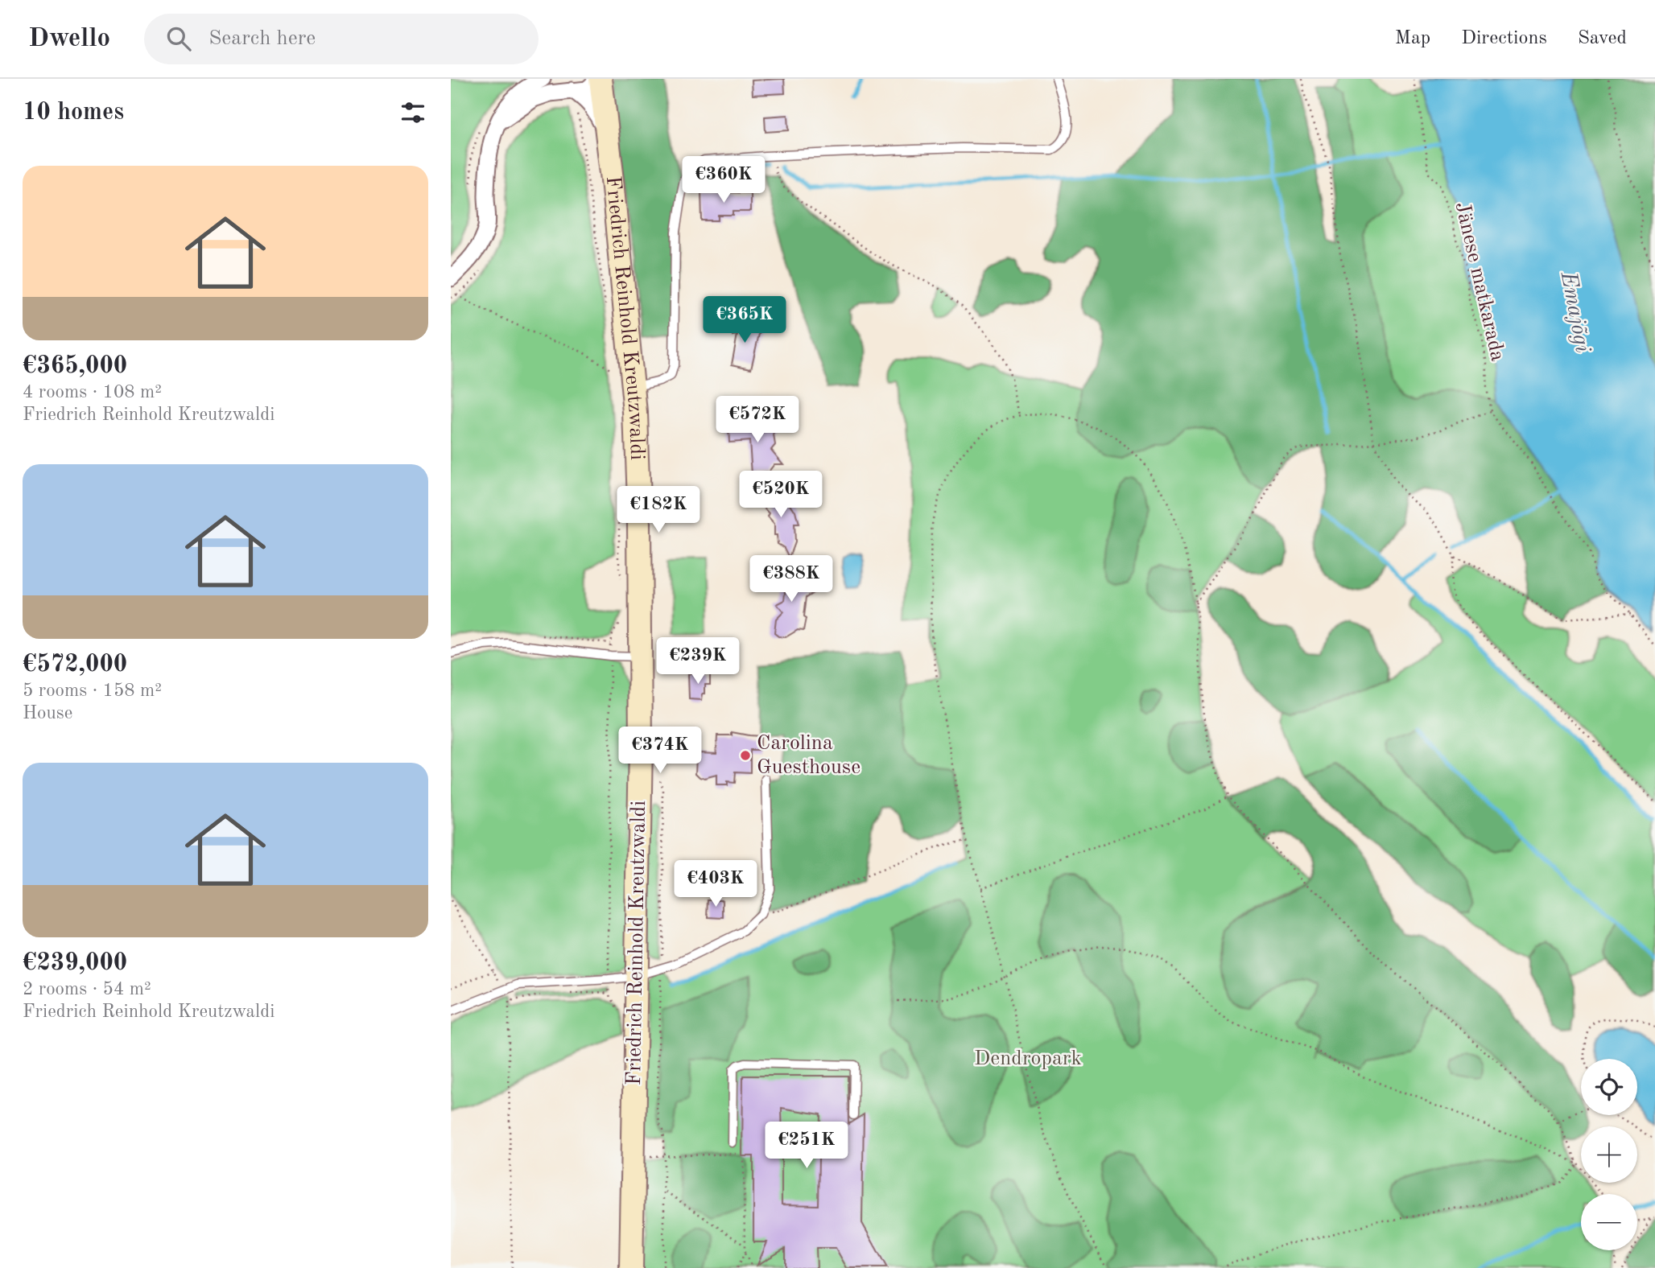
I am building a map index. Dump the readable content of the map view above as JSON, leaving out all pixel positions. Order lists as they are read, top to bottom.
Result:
{
  "streets": {
    "main road": ["Friedrich Reinhold Kreutzwaldi"],
    "path": ["Jänese matkarada"]
  },
  "water": ["Emajõgi"],
  "parks": ["Dendropark"],
  "places": ["Carolina Guesthouse"],
  "page": {
    "header": "Dwello",
    "search": "Search here",
    "nav": ["Map", "Directions", "Saved"],
    "heading": "10 homes",
    "list": [
      {
        "name": "€365,000",
        "note": "4 rooms · 108 m² · Friedrich Reinhold Kreutzwaldi"
      },
      {
        "name": "€572,000",
        "note": "5 rooms · 158 m² · House"
      },
      {
        "name": "€239,000",
        "note": "2 rooms · 54 m² · Friedrich Reinhold Kreutzwaldi"
      }
    ],
    "price": [
      "€360K",
      "€365K",
      "€572K",
      "€520K",
      "€182K",
      "€388K",
      "€239K",
      "€374K",
      "€403K",
      "€251K"
    ],
    "map_buttons": ["+", "−"]
  }
}
